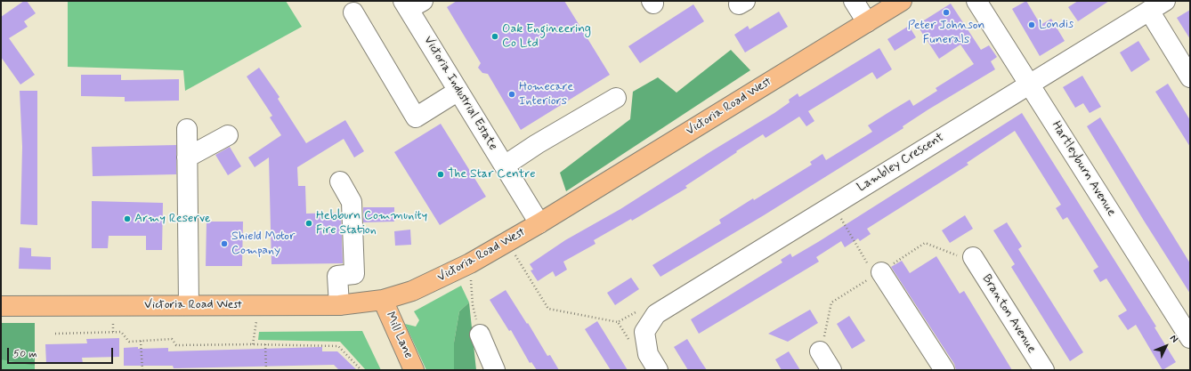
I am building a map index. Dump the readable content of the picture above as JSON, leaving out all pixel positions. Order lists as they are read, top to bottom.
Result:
{
  "streets": {
    "main road": ["Victoria Road West", "Mill Lane"],
    "street": [
      "Victoria Industrial Estate",
      "Lambley Crescent",
      "Hartleyburn Avenue",
      "Branton Avenue"
    ]
  },
  "crossings": [
    ["Victoria Industrial Estate", "Victoria Road West"],
    ["Victoria Road West", "Mill Lane"],
    ["Lambley Crescent", "Hartleyburn Avenue"]
  ],
  "places": [
    "Peter Johnson Funerals",
    "Londis",
    "Oak Engineering Co Ltd",
    "Homecare Interiors",
    "The Star Centre",
    "Army Reserve",
    "Hebburn Community Fire Station",
    "Shield Motor Company"
  ],
  "scale_bar": "50 m",
  "north": "top right"
}
